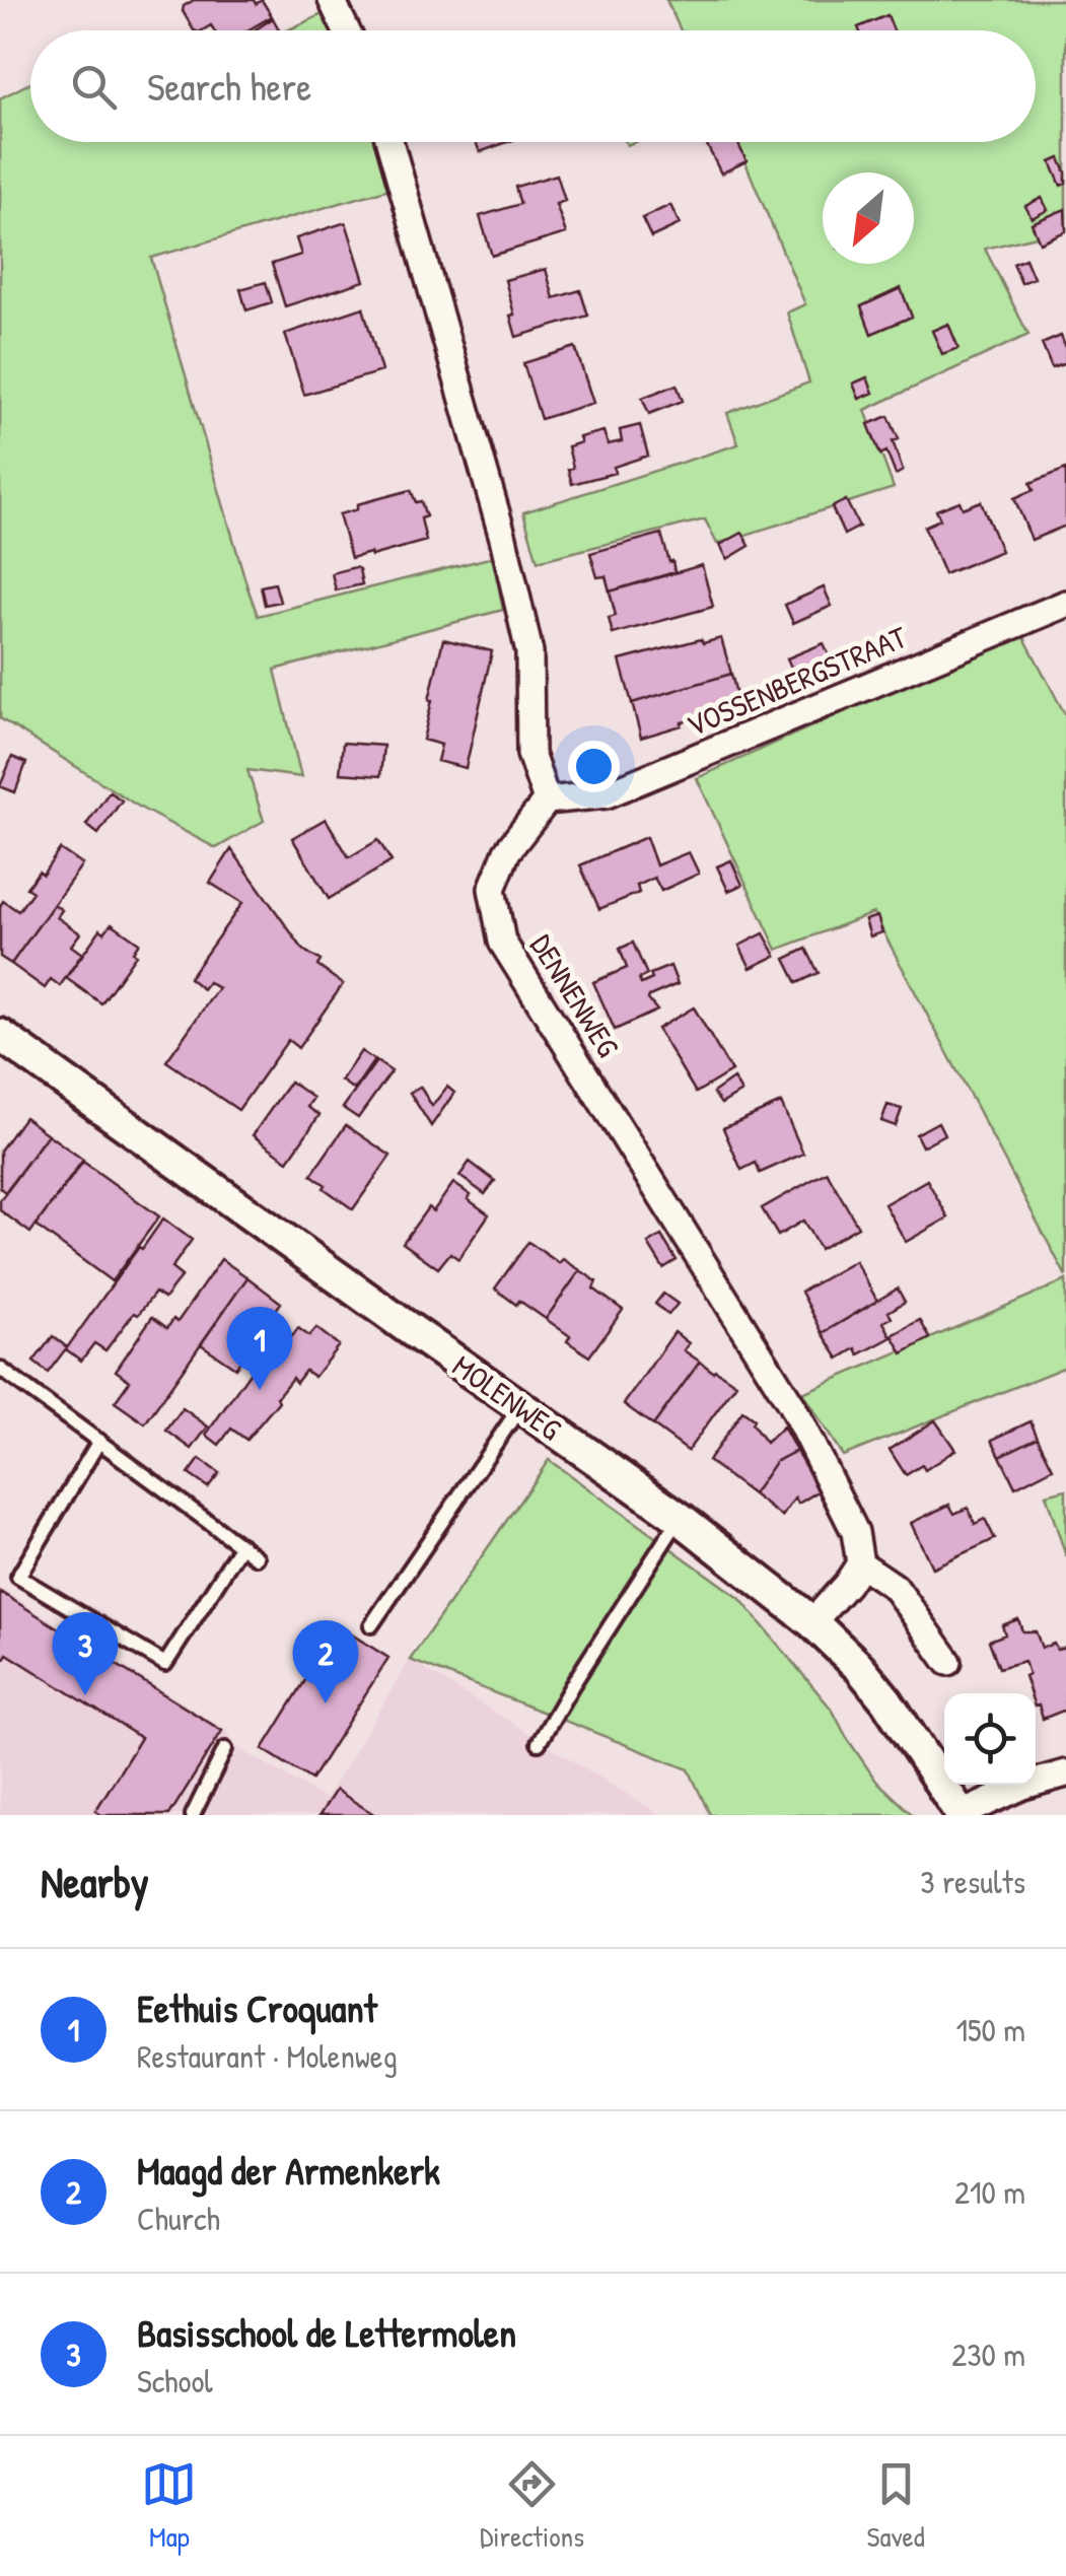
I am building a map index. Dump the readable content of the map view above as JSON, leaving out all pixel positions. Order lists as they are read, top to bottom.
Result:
{
  "streets": {
    "street": ["VOSSENBERGSTRAAT", "DENNENWEG", "MOLENWEG"]
  },
  "crossings": [
    ["VOSSENBERGSTRAAT", "DENNENWEG"]
  ],
  "north": "bottom left",
  "page": {
    "search": "Search here",
    "pins": ["1", "3", "2"],
    "heading": ["Nearby", "3 results"],
    "list": [
      {
        "mark": "1",
        "name": "Eethuis Croquant",
        "note": "Restaurant · Molenweg",
        "value": "150 m"
      },
      {
        "mark": "2",
        "name": "Maagd der Armenkerk",
        "note": "Church",
        "value": "210 m"
      },
      {
        "mark": "3",
        "name": "Basisschool de Lettermolen",
        "note": "School",
        "value": "230 m"
      }
    ],
    "nav": ["Map", "Directions", "Saved"]
  }
}
